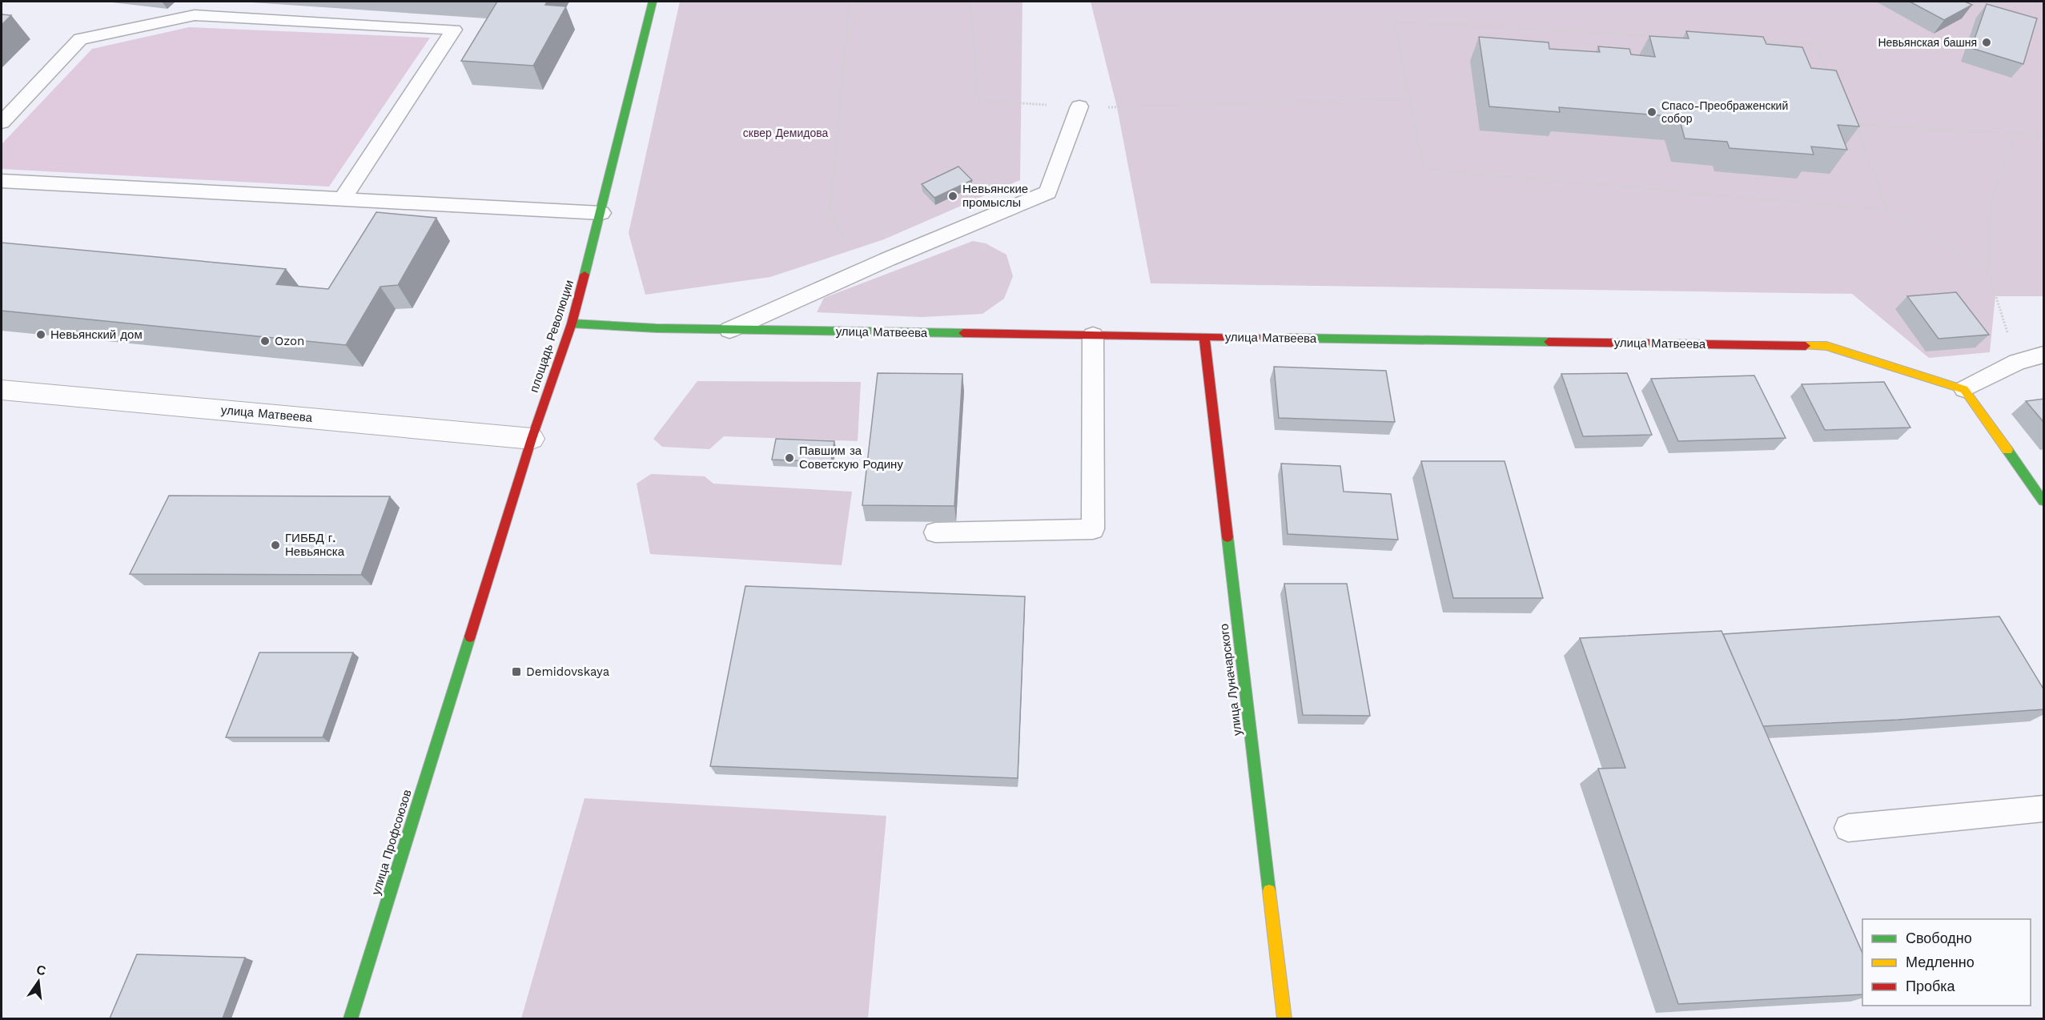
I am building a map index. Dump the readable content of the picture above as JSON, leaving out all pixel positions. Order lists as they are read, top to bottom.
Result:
{
  "streets": {
    "street": [
      "улица Матвеева",
      "площадь Революции",
      "улица Луначарского",
      "улица Профсоюзов"
    ]
  },
  "crossings": [
    ["улица Матвеева", "площадь Революции"],
    ["улица Матвеева", "улица Луначарского"],
    ["площадь Революции", "улица Профсоюзов"]
  ],
  "parks": ["сквер Демидова"],
  "places": {
    "other": [
      "Невьянская башня",
      "Спасо-Преображенский собор",
      "Невьянские промыслы",
      "Невьянский дом",
      "Ozon",
      "Павшим за Советскую Родину",
      "ГИББД г. Невьянска"
    ],
    "transit": ["Demidovskaya"]
  },
  "legend": ["Свободно", "Медленно", "Пробка"],
  "north": "top"
}
